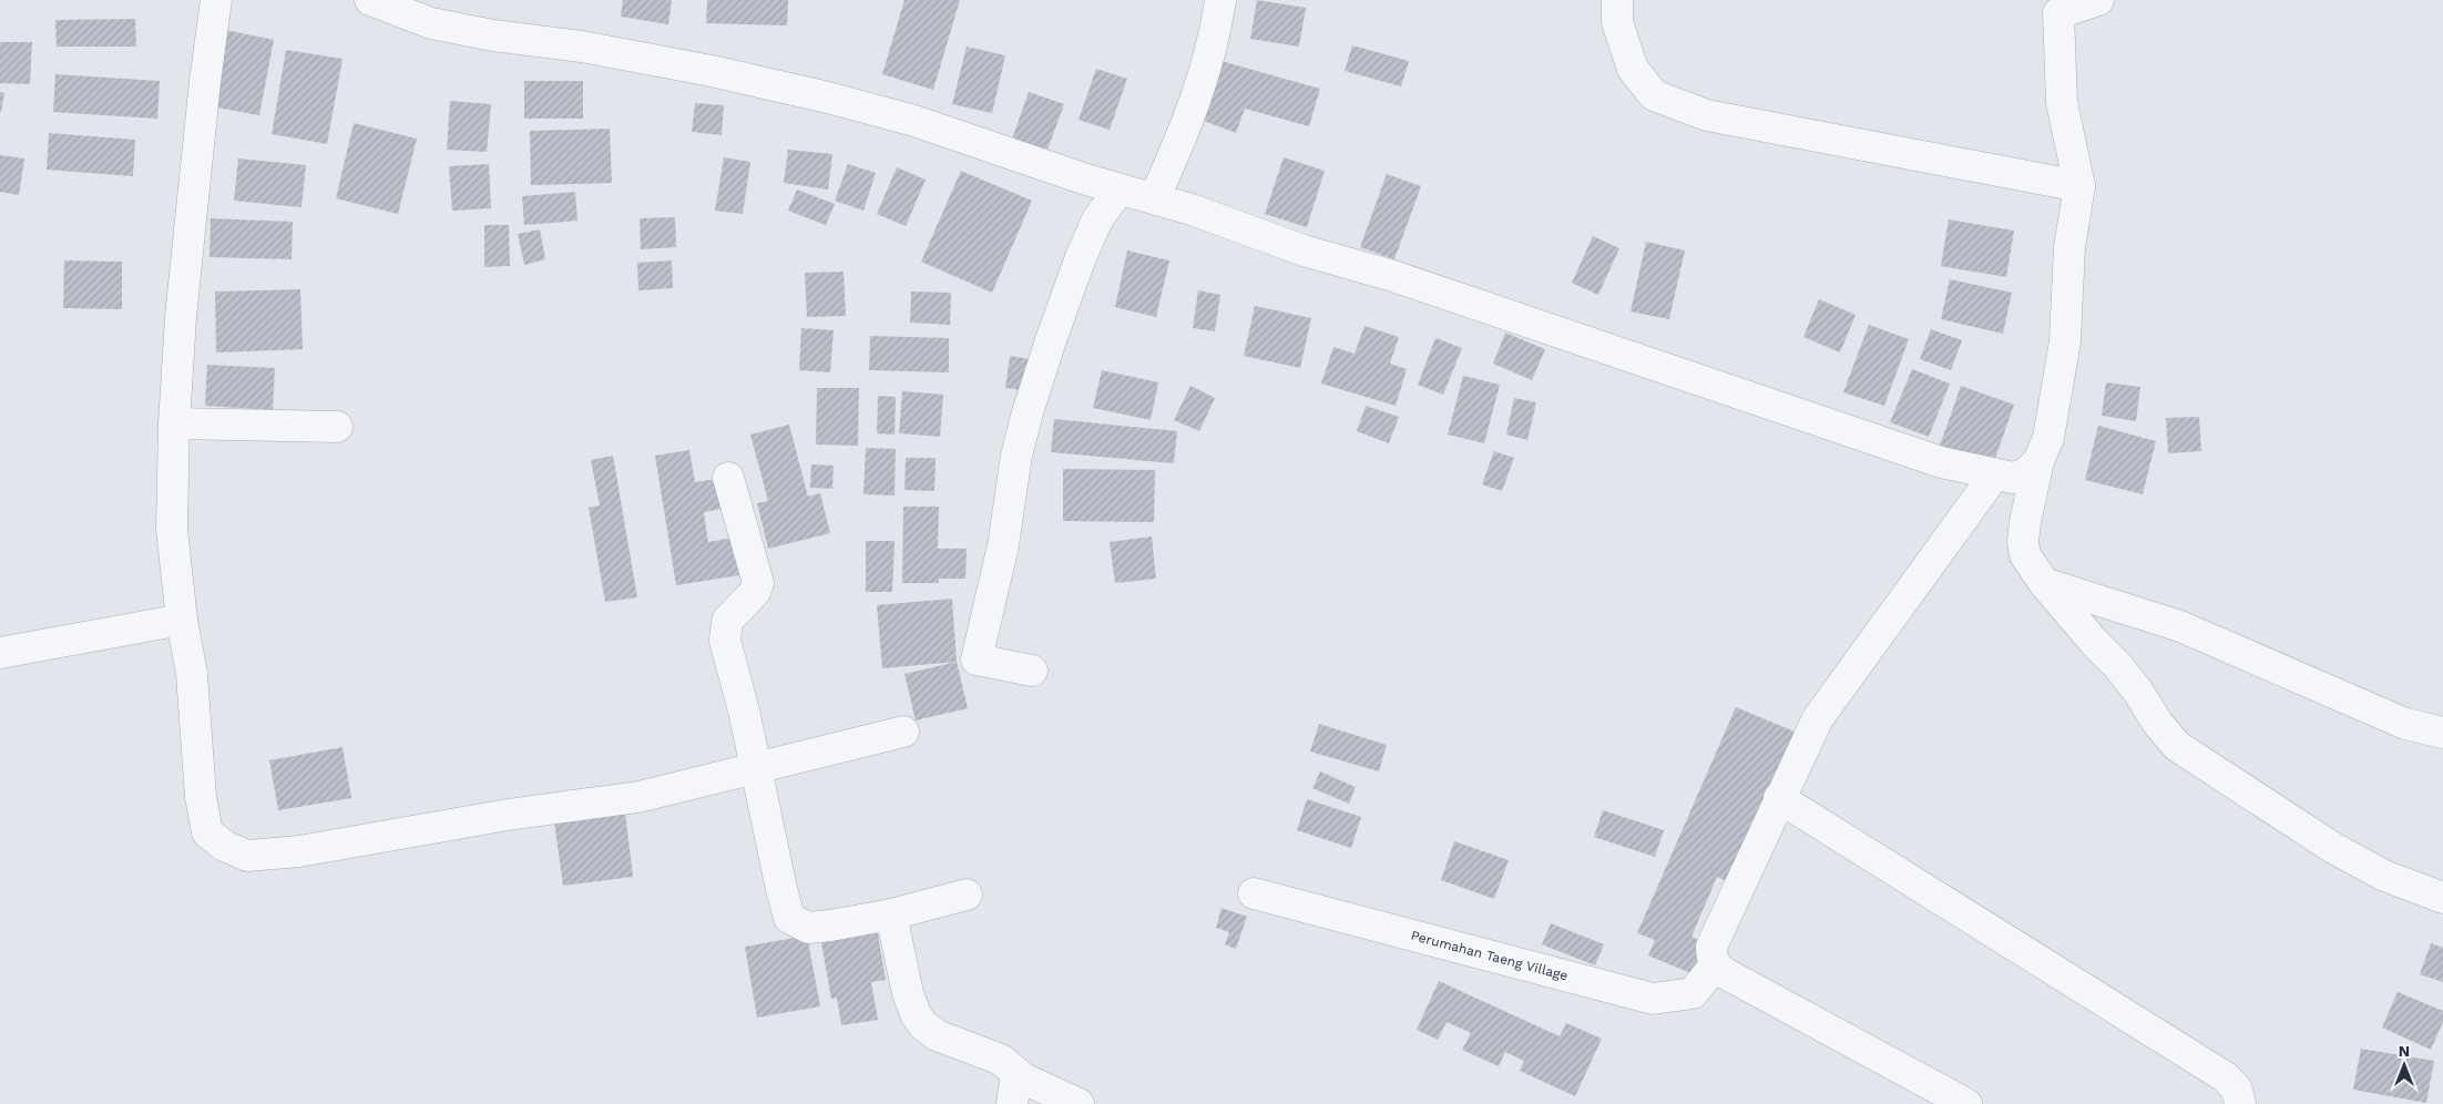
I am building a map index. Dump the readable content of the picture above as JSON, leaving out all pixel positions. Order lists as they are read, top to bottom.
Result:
{
  "streets": {
    "street": ["Perumahan Taeng Village"]
  },
  "north": "top"
}
